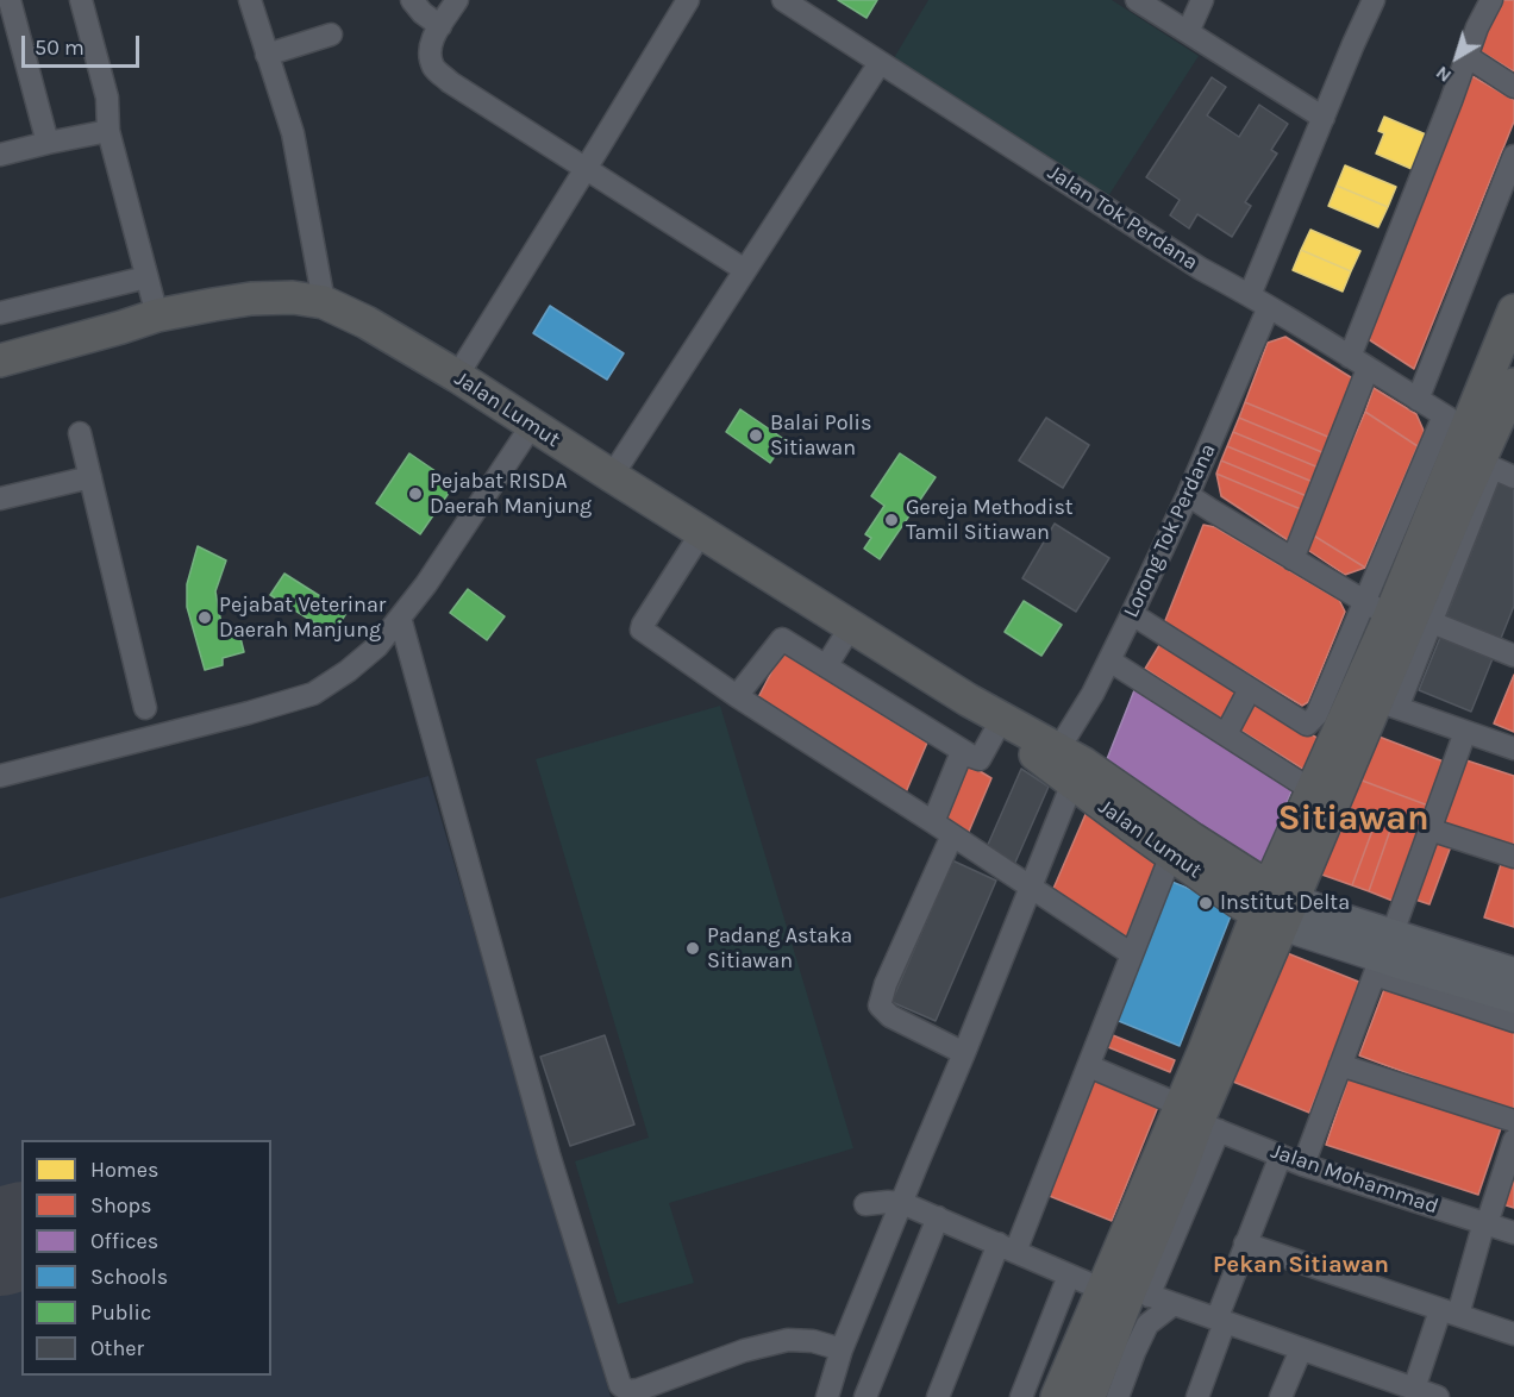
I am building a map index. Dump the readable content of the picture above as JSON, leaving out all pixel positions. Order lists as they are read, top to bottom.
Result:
{
  "streets": {
    "highway": ["Jalan Lumut"],
    "street": ["Jalan Tok Perdana", "Lorong Tok Perdana", "Jalan Mohammad"]
  },
  "crossings": [
    ["Jalan Tok Perdana", "Lorong Tok Perdana"],
    ["Jalan Lumut", "Lorong Tok Perdana"]
  ],
  "districts": ["Sitiawan", "Pekan Sitiawan"],
  "places": [
    "Balai Polis Sitiawan",
    "Pejabat RISDA Daerah Manjung",
    "Gereja Methodist Tamil Sitiawan",
    "Pejabat Veterinar Daerah Manjung",
    "Institut Delta",
    "Padang Astaka Sitiawan"
  ],
  "legend": [
    "Homes",
    "Shops",
    "Offices",
    "Schools",
    "Public",
    "Other"
  ],
  "scale_bar": "50 m",
  "north": "bottom left"
}
